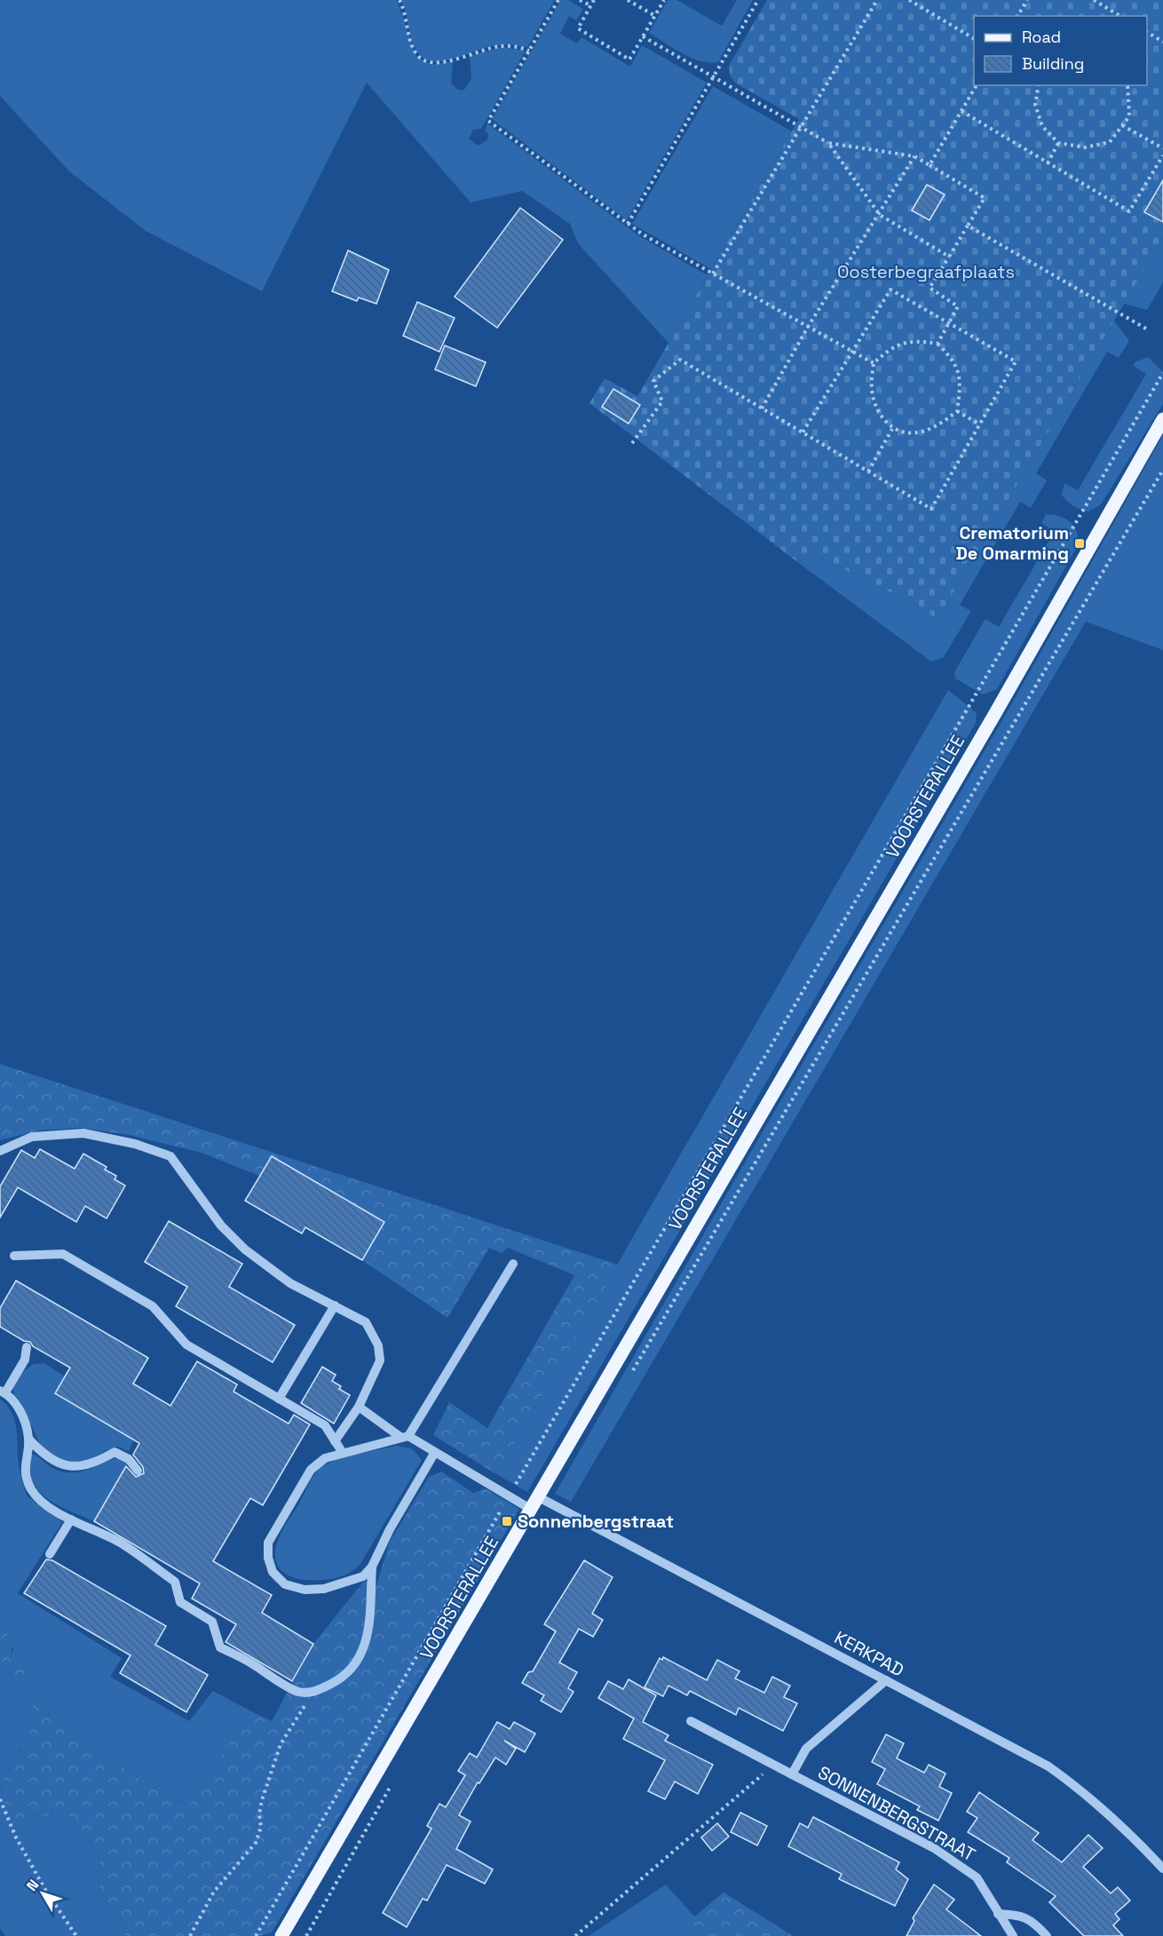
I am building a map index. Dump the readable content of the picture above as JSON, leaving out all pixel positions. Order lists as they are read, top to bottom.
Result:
{
  "streets": {
    "main road": ["VOORSTERALLEE"],
    "street": ["KERKPAD", "SONNENBERGSTRAAT"]
  },
  "crossings": [
    ["VOORSTERALLEE", "KERKPAD"],
    ["KERKPAD", "SONNENBERGSTRAAT"]
  ],
  "parks": ["Oosterbegraafplaats"],
  "places": {
    "transit": ["Crematorium De Omarming", "Sonnenbergstraat"]
  },
  "legend": ["Road", "Building"],
  "north": "top left"
}
